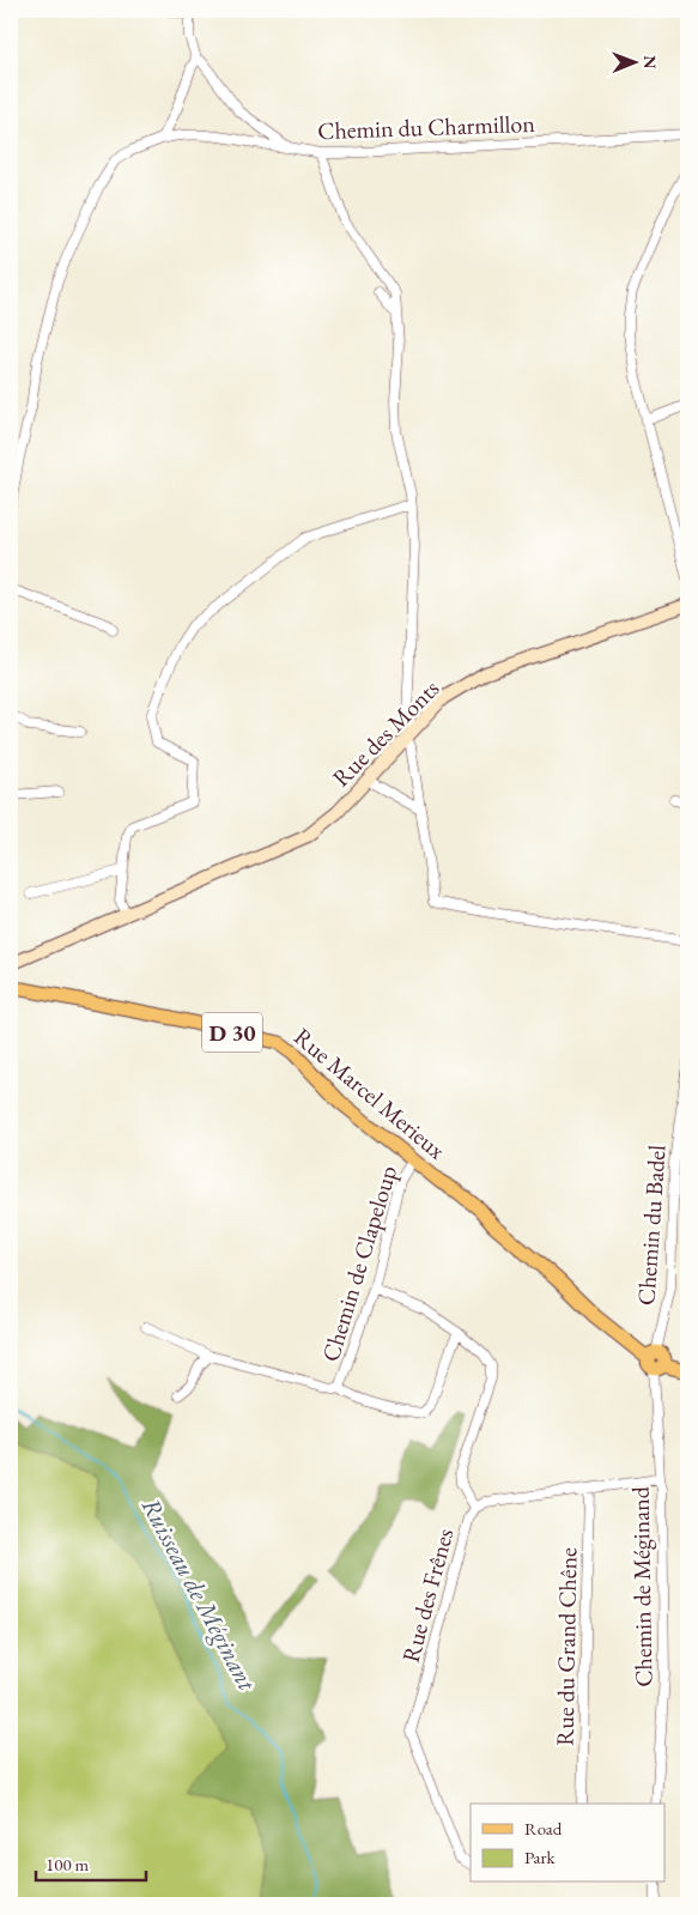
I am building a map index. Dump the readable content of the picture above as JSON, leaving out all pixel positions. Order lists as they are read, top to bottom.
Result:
{
  "streets": {
    "main road": ["D 30", "Rue Marcel Merieux"],
    "street": [
      "Chemin du Charmillon",
      "Rue des Monts",
      "Chemin du Badel",
      "Chemin de Clapeloup",
      "Chemin de Méginand",
      "Rue des Frênes",
      "Rue du Grand Chêne"
    ]
  },
  "crossings": [
    ["Rue Marcel Merieux", "Chemin du Badel"],
    ["Rue Marcel Merieux", "Chemin de Clapeloup"],
    ["Rue Marcel Merieux", "Chemin de Méginand"],
    ["Chemin du Badel", "Chemin de Méginand"],
    ["Chemin de Méginand", "Rue des Frênes"],
    ["Rue des Frênes", "Rue du Grand Chêne"]
  ],
  "water": ["Ruisseau de Méginant"],
  "legend": ["Road", "Park"],
  "scale_bar": "100 m",
  "north": "right"
}
